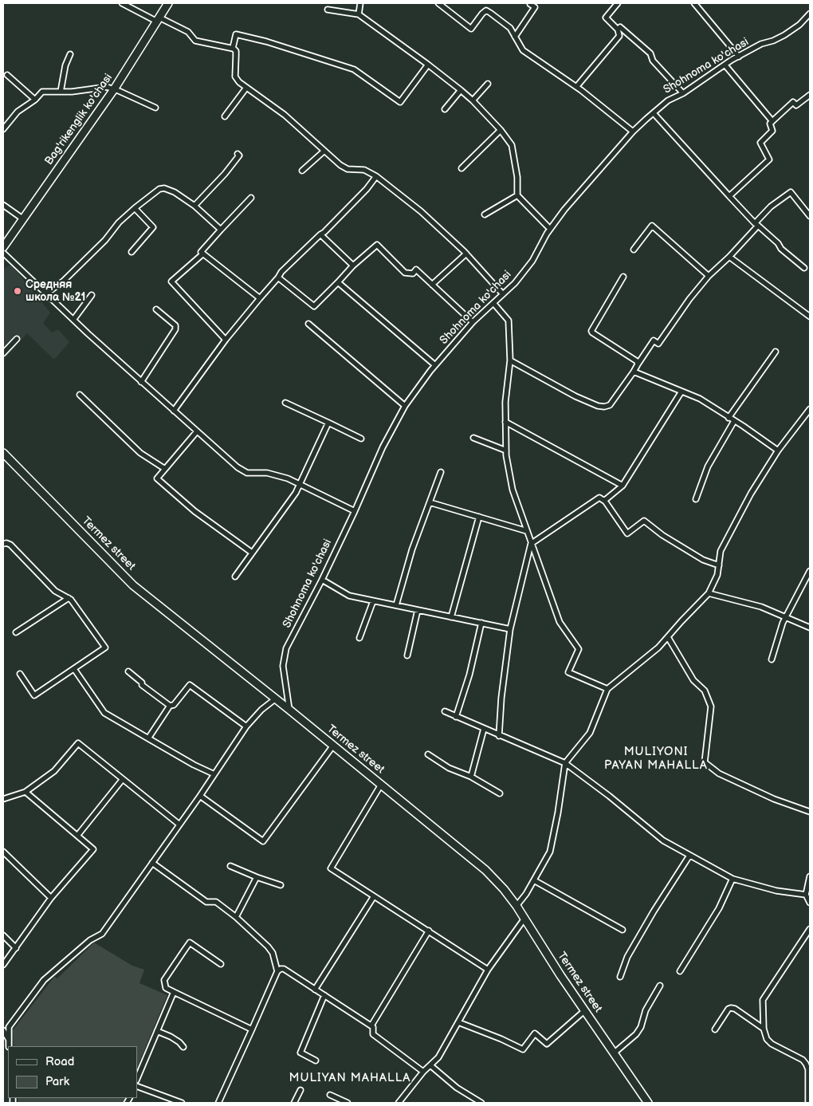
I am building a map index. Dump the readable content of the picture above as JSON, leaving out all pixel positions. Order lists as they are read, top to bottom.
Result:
{
  "streets": {
    "main road": ["Bag'rikenglik ko'chasi", "Termez street"],
    "street": ["Shohnoma ko'chasi"]
  },
  "crossings": [
    ["Shohnoma ko'chasi", "Termez street"]
  ],
  "districts": ["MULIYONI PAYAN MAHALLA", "MULIYAN MAHALLA"],
  "places": ["Средняя школа №21"],
  "legend": ["Road", "Park"]
}
